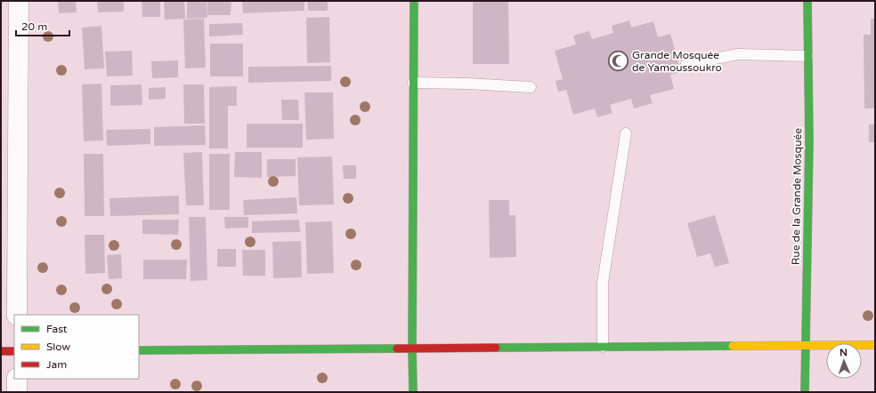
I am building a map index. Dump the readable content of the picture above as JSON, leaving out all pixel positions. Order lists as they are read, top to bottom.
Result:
{
  "streets": {
    "street": ["Rue de la Grande Mosquée"]
  },
  "places": {
    "mosque": ["Grande Mosquée de Yamoussoukro"]
  },
  "legend": ["Fast", "Slow", "Jam"],
  "scale_bar": "20 m",
  "north": "top"
}
